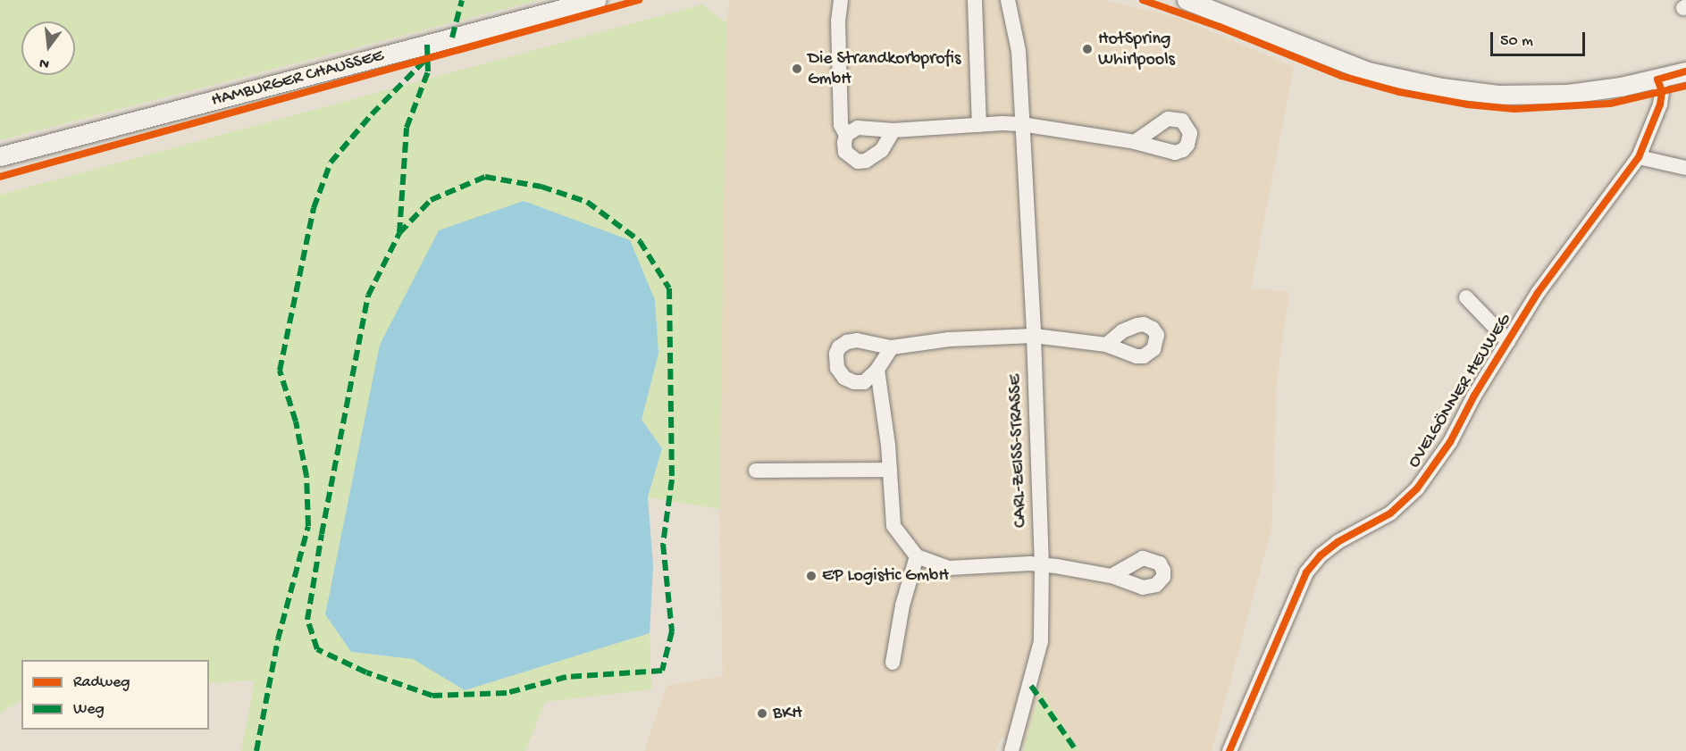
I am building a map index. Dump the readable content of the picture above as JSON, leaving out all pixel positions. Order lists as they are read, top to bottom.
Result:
{
  "streets": {
    "main road": ["HAMBURGER CHAUSSEE"],
    "street": ["OVELGÖNNER HEUWEG", "CARL-ZEISS-STRASSE"]
  },
  "places": [
    "HotSpring Whirlpools",
    "Die Strandkorbprofis GmbH",
    "EP Logistic GmbH",
    "BKH"
  ],
  "legend": ["Radweg", "Weg"],
  "scale_bar": "50 m",
  "north": "bottom"
}
